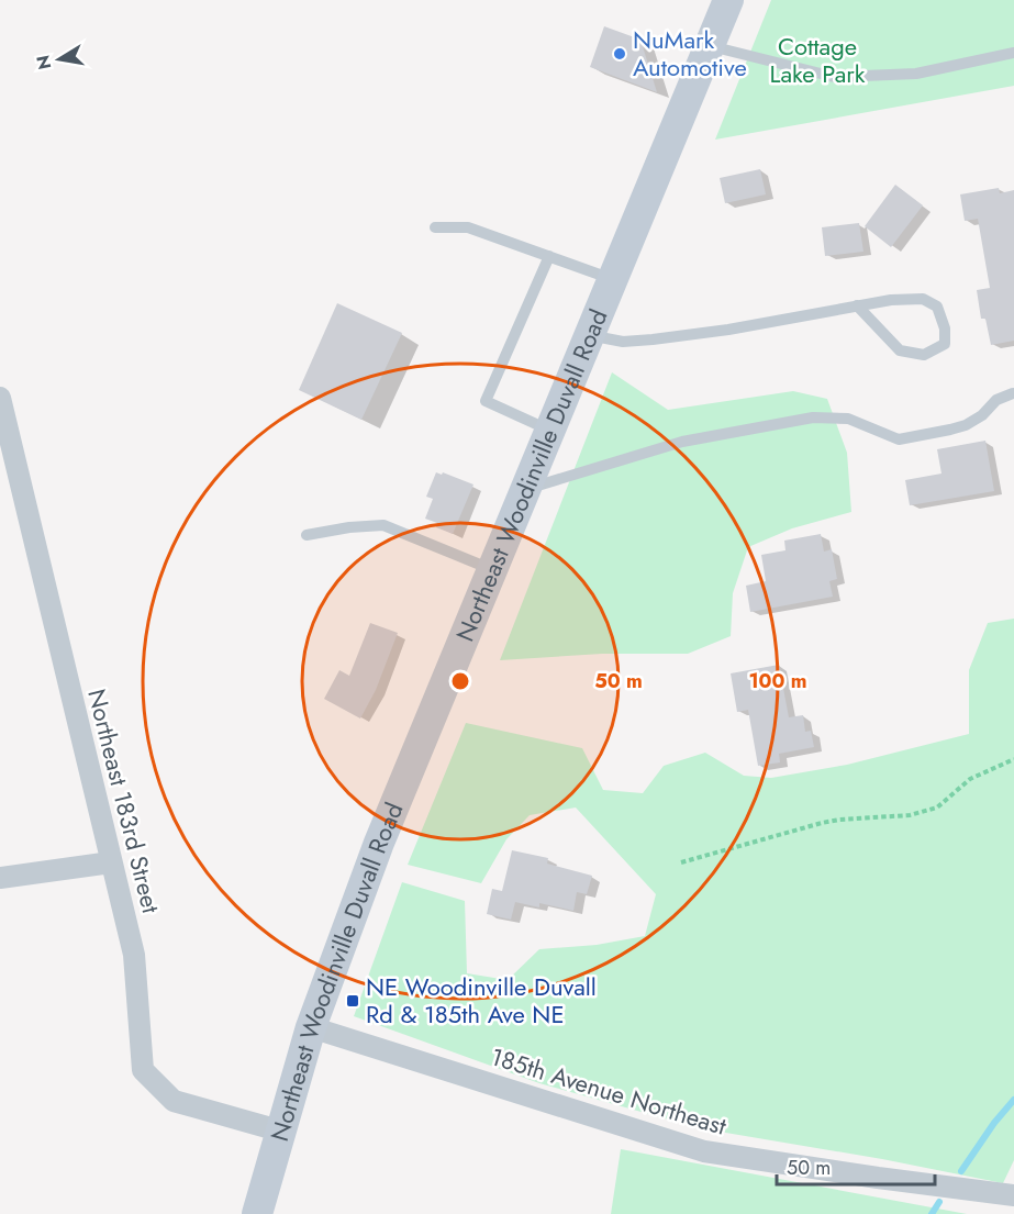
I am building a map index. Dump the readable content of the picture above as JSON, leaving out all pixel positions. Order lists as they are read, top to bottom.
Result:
{
  "streets": {
    "main road": ["Northeast Woodinville Duvall Road"],
    "street": ["Northeast 183rd Street", "185th Avenue Northeast"]
  },
  "crossings": [
    ["Northeast Woodinville Duvall Road", "Northeast 183rd Street"],
    ["Northeast Woodinville Duvall Road", "185th Avenue Northeast"]
  ],
  "parks": ["Cottage Lake Park"],
  "places": {
    "other": ["NuMark Automotive"],
    "transit": ["NE Woodinville Duvall Rd & 185th Ave NE"]
  },
  "scale_bar": "50 m",
  "north": "left",
  "rings": ["50 m", "100 m"]
}
